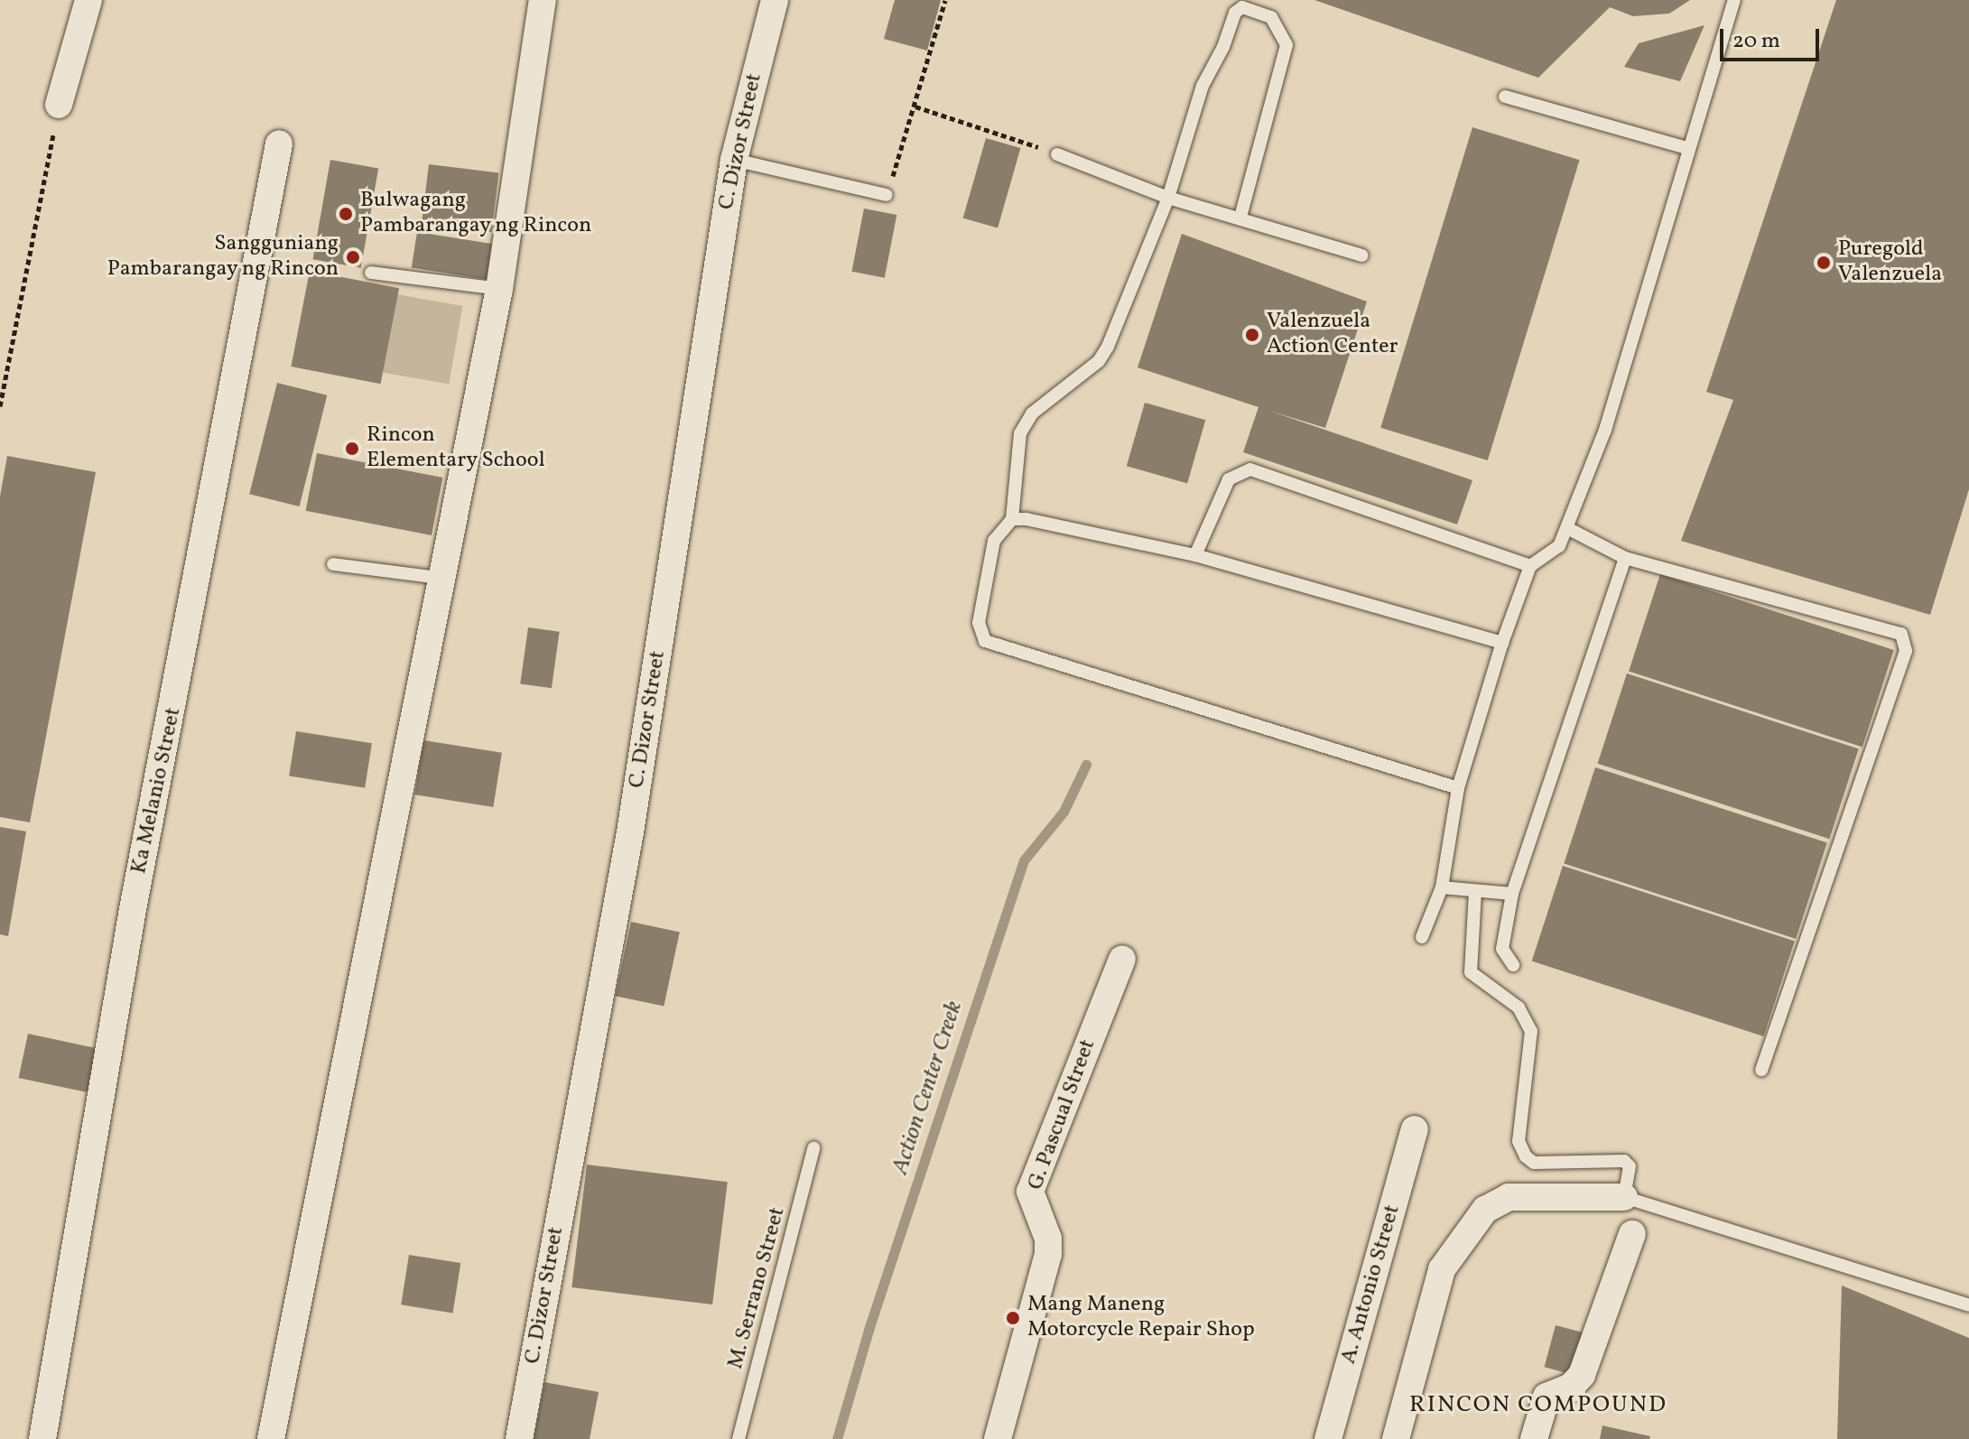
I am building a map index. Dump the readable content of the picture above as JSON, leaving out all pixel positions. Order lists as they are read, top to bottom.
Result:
{
  "streets": {
    "street": [
      "C. Dizor Street",
      "Ka Melanio Street",
      "G. Pascual Street",
      "A. Antonio Street"
    ],
    "lane": ["M. Serrano Street"]
  },
  "districts": ["RINCON COMPOUND"],
  "water": ["Action Center Creek"],
  "places": [
    "Bulwagang Pambarangay ng Rincon",
    "Sangguniang Pambarangay ng Rincon",
    "Puregold Valenzuela",
    "Valenzuela Action Center",
    "Rincon Elementary School",
    "Mang Maneng Motorcycle Repair Shop"
  ],
  "scale_bar": "20 m"
}
